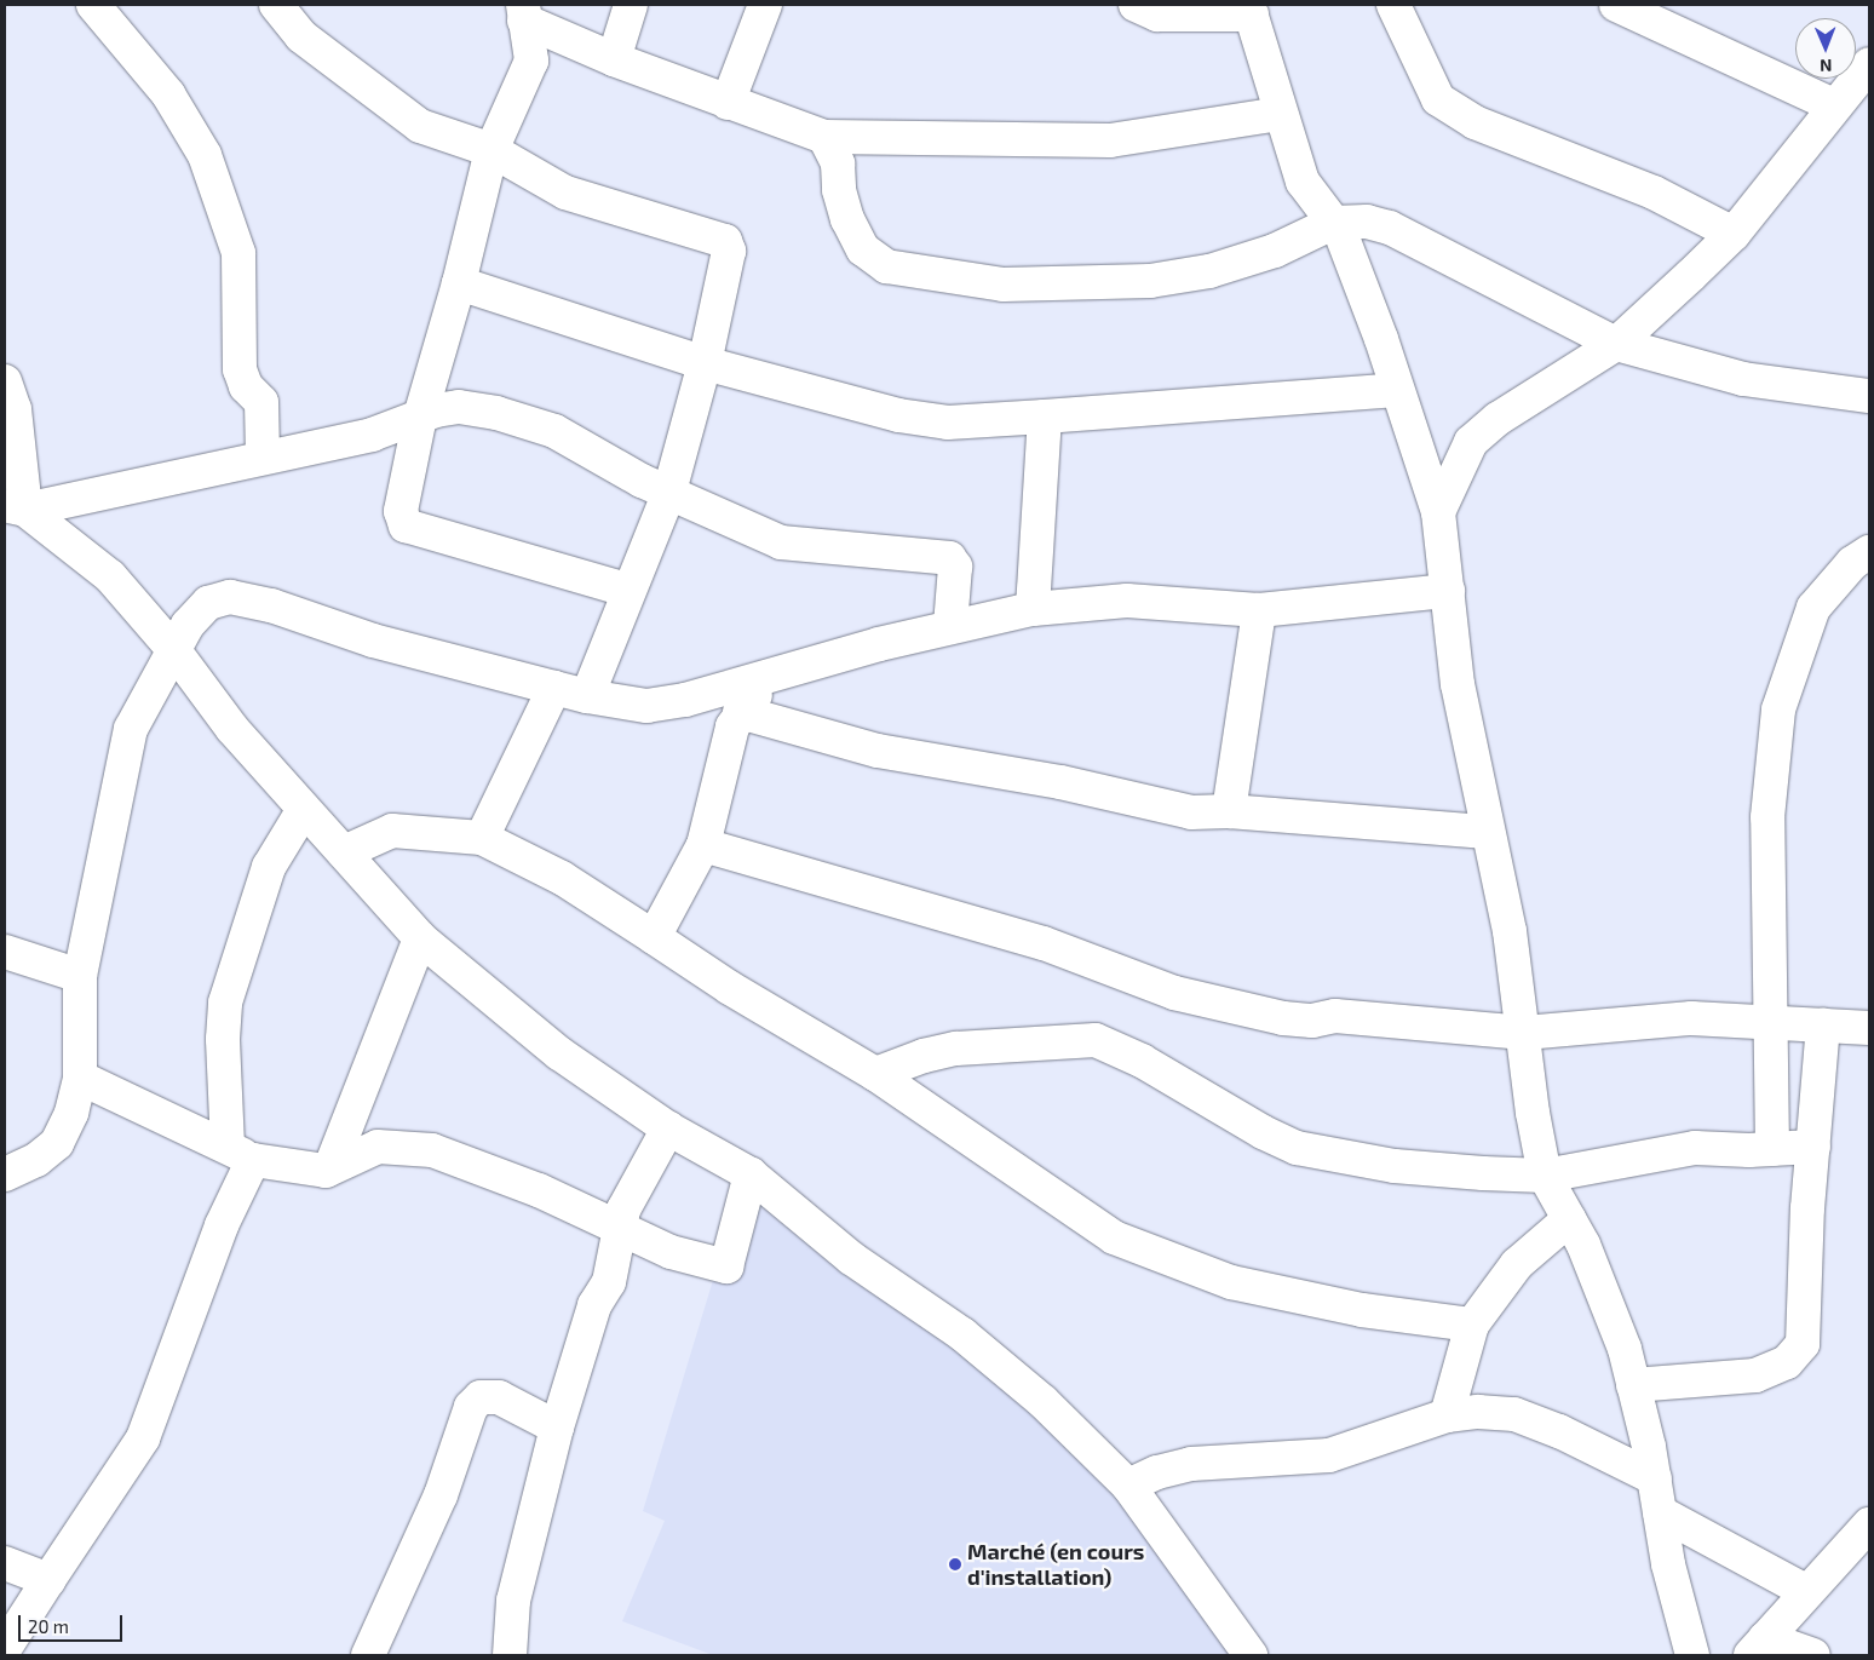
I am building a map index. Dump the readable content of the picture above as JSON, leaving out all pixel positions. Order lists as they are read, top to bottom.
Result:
{
  "places": ["Marché (en cours d'installation)"],
  "scale_bar": "20 m",
  "north": "bottom"
}
